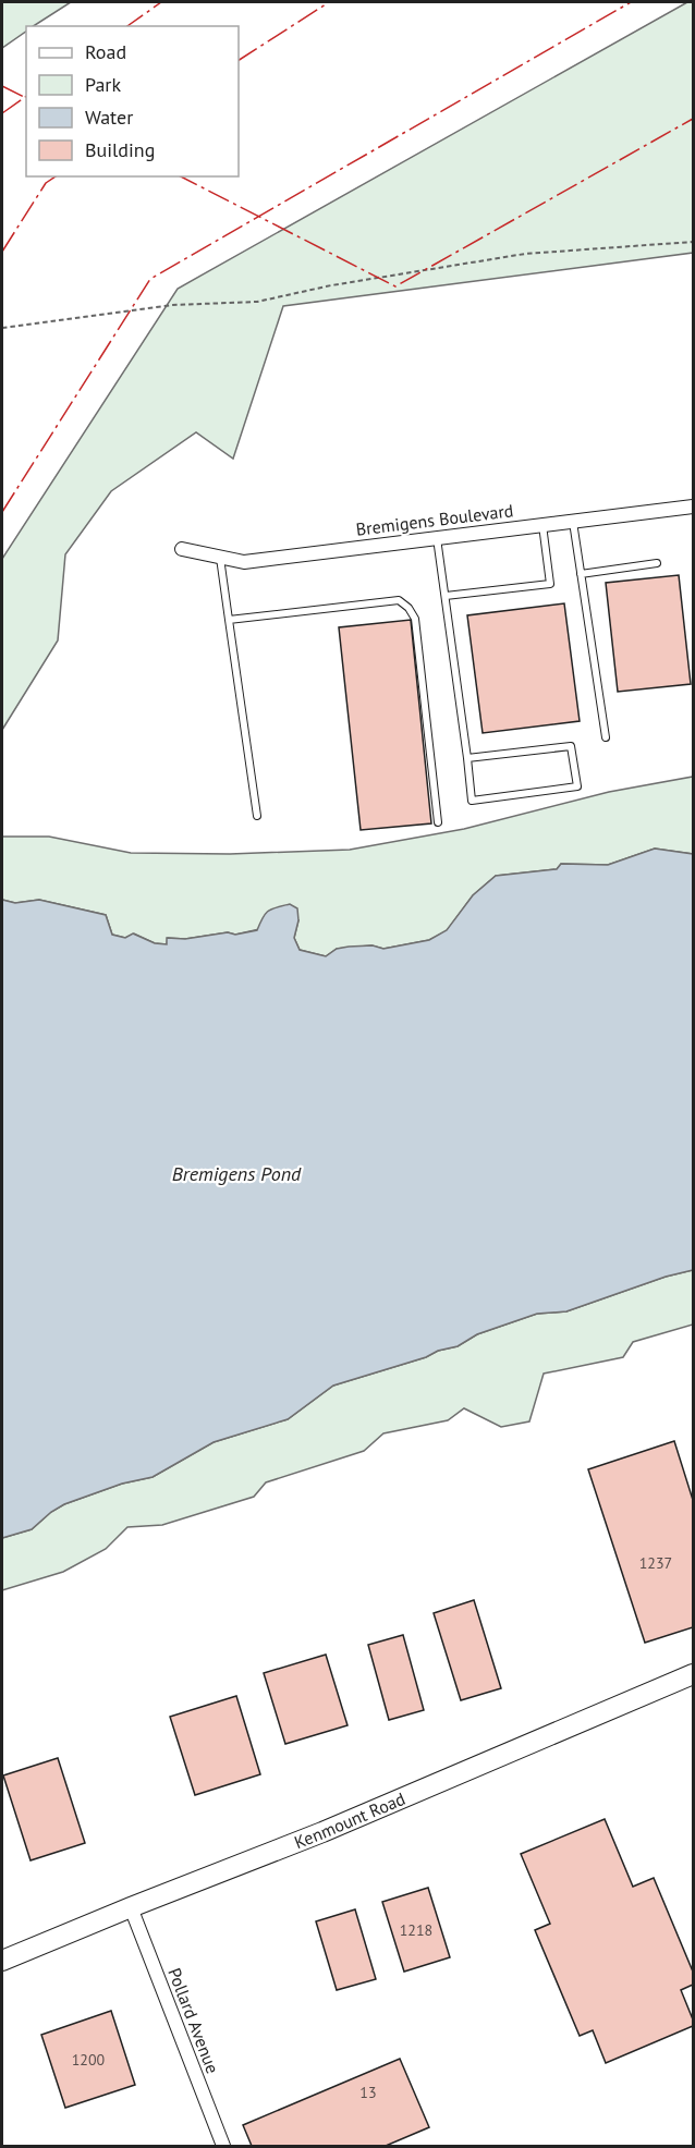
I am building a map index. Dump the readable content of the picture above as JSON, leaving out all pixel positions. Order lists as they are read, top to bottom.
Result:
{
  "streets": {
    "main road": ["Kenmount Road"],
    "street": ["Bremigens Boulevard", "Pollard Avenue"]
  },
  "crossings": [
    ["Kenmount Road", "Pollard Avenue"]
  ],
  "water": ["Bremigens Pond"],
  "house_numbers": [
    "1237",
    "1218",
    "1200",
    "13"
  ],
  "legend": [
    "Road",
    "Park",
    "Water",
    "Building"
  ]
}
